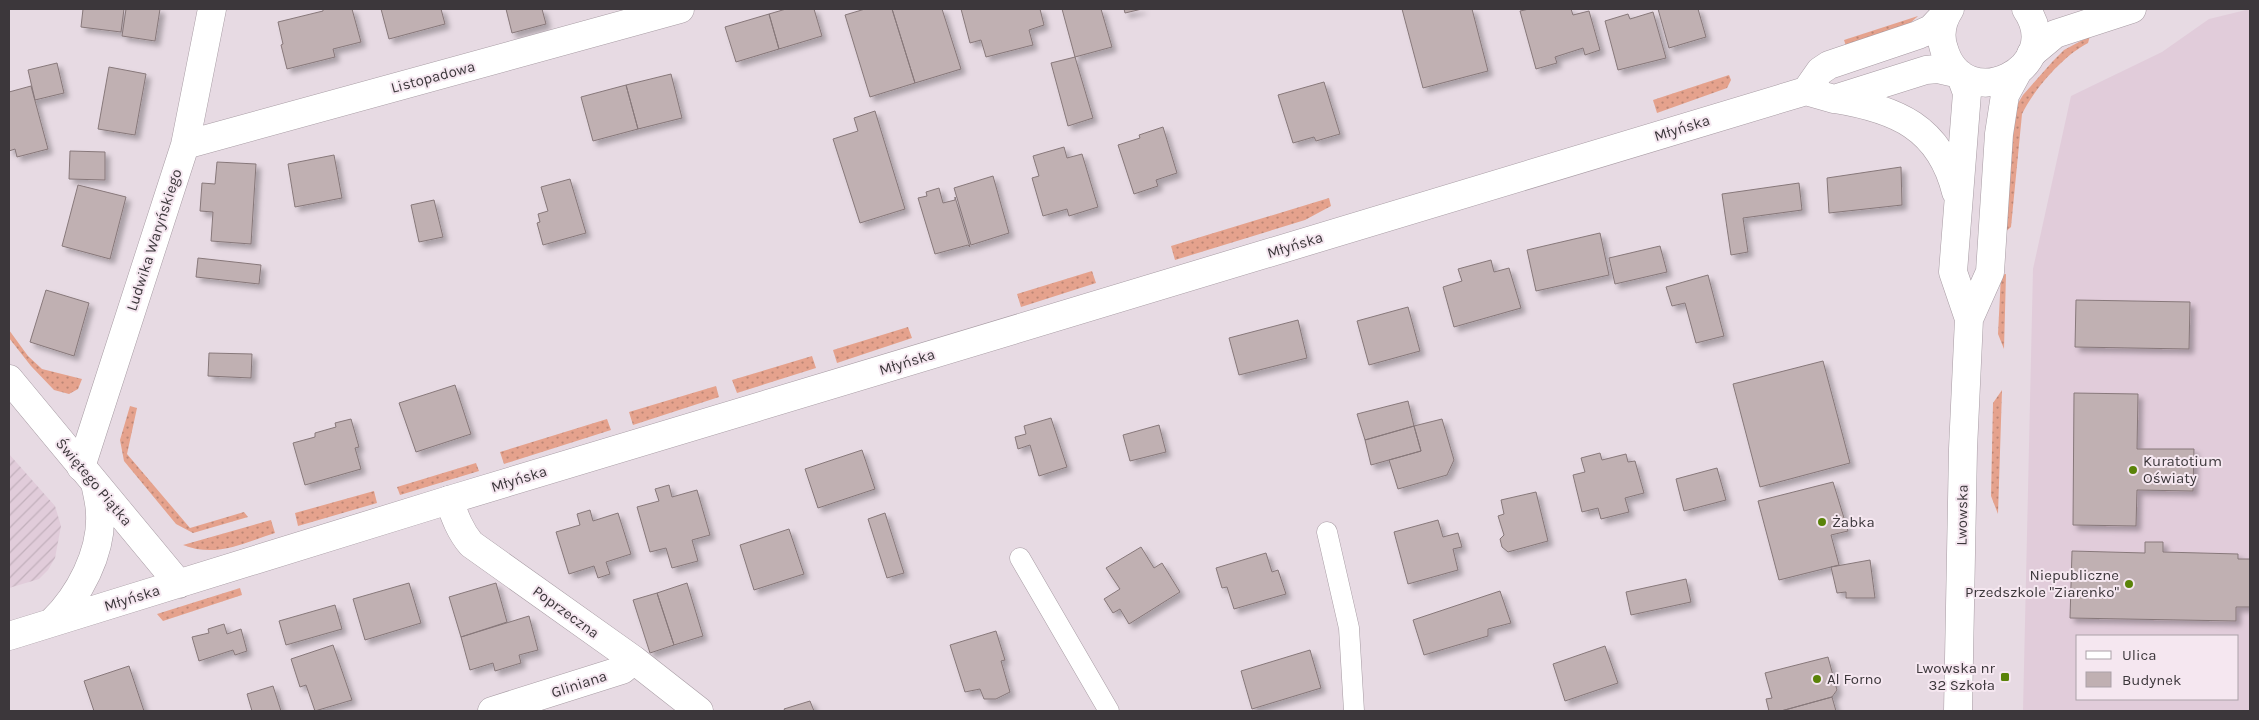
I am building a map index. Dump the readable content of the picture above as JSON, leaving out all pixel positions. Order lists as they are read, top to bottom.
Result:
{
  "streets": {
    "street": [
      "Listopadowa",
      "Młyńska",
      "Ludwika Waryńskiego",
      "Świętego Piątka",
      "Lwowska",
      "Poprzeczna",
      "Gliniana"
    ]
  },
  "crossings": [
    ["Listopadowa", "Ludwika Waryńskiego"],
    ["Młyńska", "Świętego Piątka"],
    ["Młyńska", "Poprzeczna"],
    ["Ludwika Waryńskiego", "Świętego Piątka"],
    ["Poprzeczna", "Gliniana"]
  ],
  "places": {
    "other": [
      "Kuratotium Oświaty",
      "Żabka",
      "Niepubliczne Przedszkole \"Ziarenko\"",
      "Al Forno"
    ],
    "transit": ["Lwowska nr 32 Szkoła"]
  },
  "legend": ["Ulica", "Budynek"]
}
